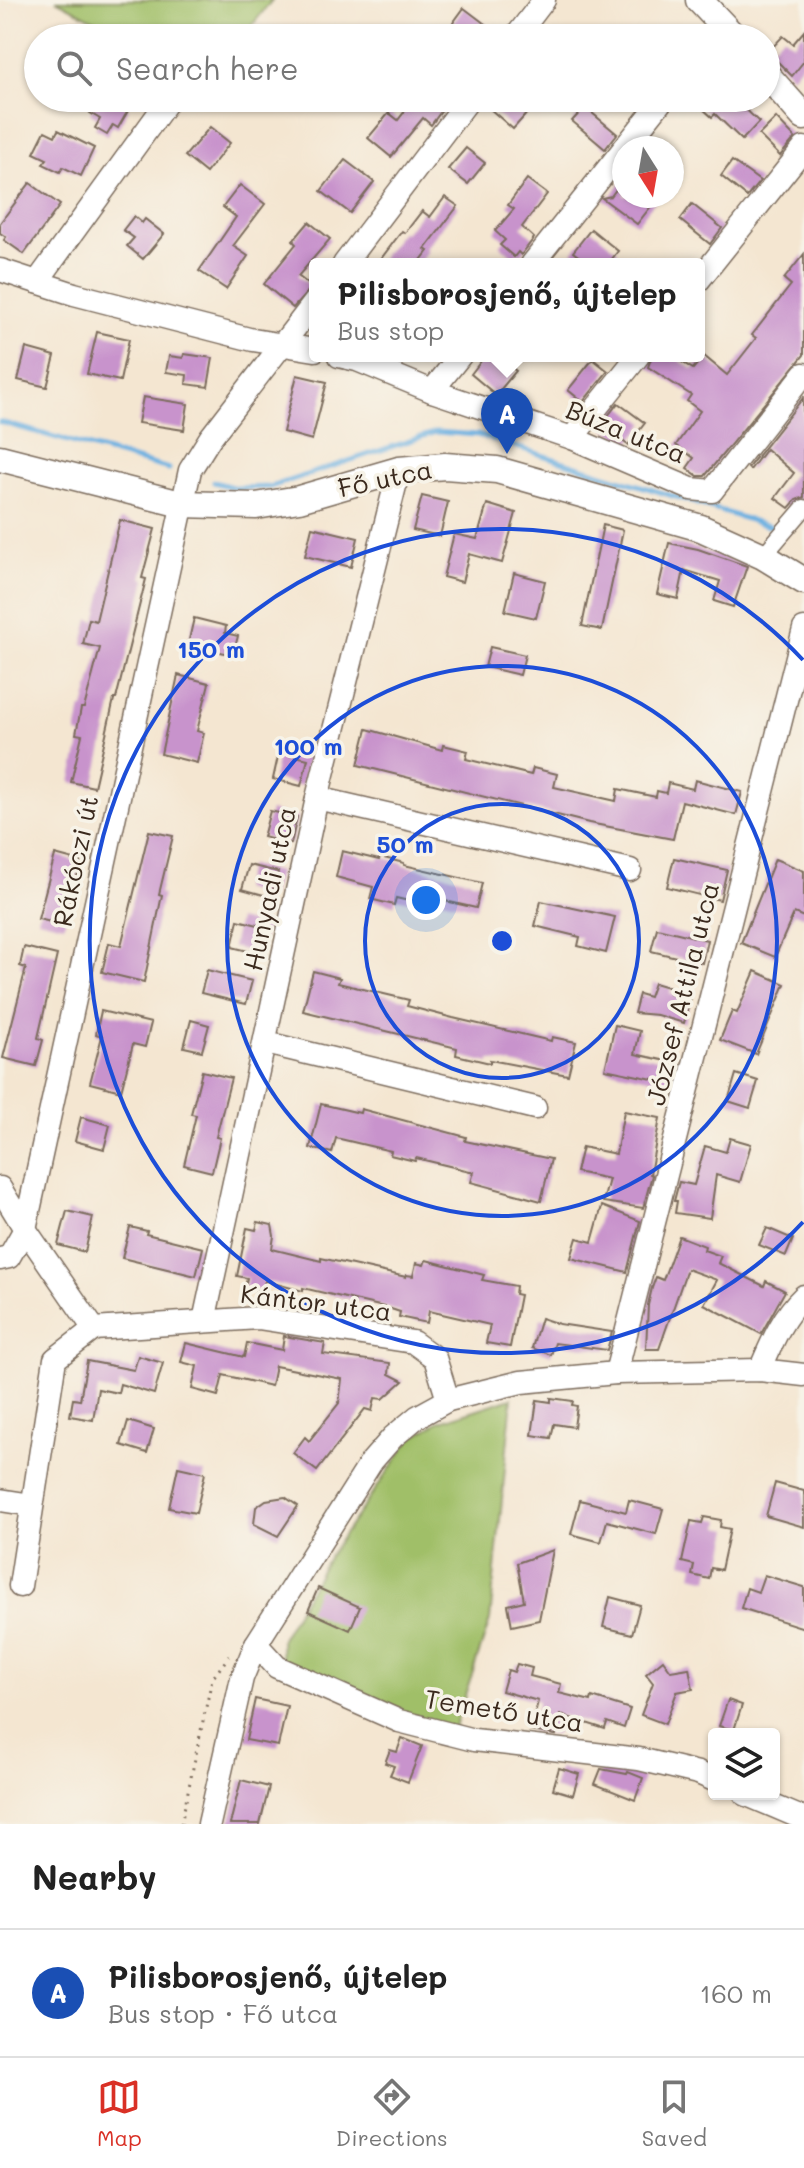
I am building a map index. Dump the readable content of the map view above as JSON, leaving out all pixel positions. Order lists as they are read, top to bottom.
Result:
{
  "streets": {
    "street": [
      "Búza utca",
      "Fő utca",
      "Rákóczi út",
      "Hunyadi utca",
      "József Attila utca",
      "Kántor utca",
      "Temető utca"
    ]
  },
  "crossings": [
    ["Fő utca", "Rákóczi út"],
    ["Fő utca", "Hunyadi utca"],
    ["Hunyadi utca", "Kántor utca"]
  ],
  "north": "bottom",
  "page": {
    "search": "Search here",
    "popup": ["Pilisborosjenő, újtelep", "Bus stop"],
    "pins": "A",
    "heading": "Nearby",
    "list": [
      {
        "mark": "A",
        "name": "Pilisborosjenő, újtelep",
        "note": "Bus stop · Fő utca",
        "value": "160 m"
      }
    ],
    "nav": ["Map", "Directions", "Saved"]
  },
  "rings": ["150 m", "100 m", "50 m"]
}
